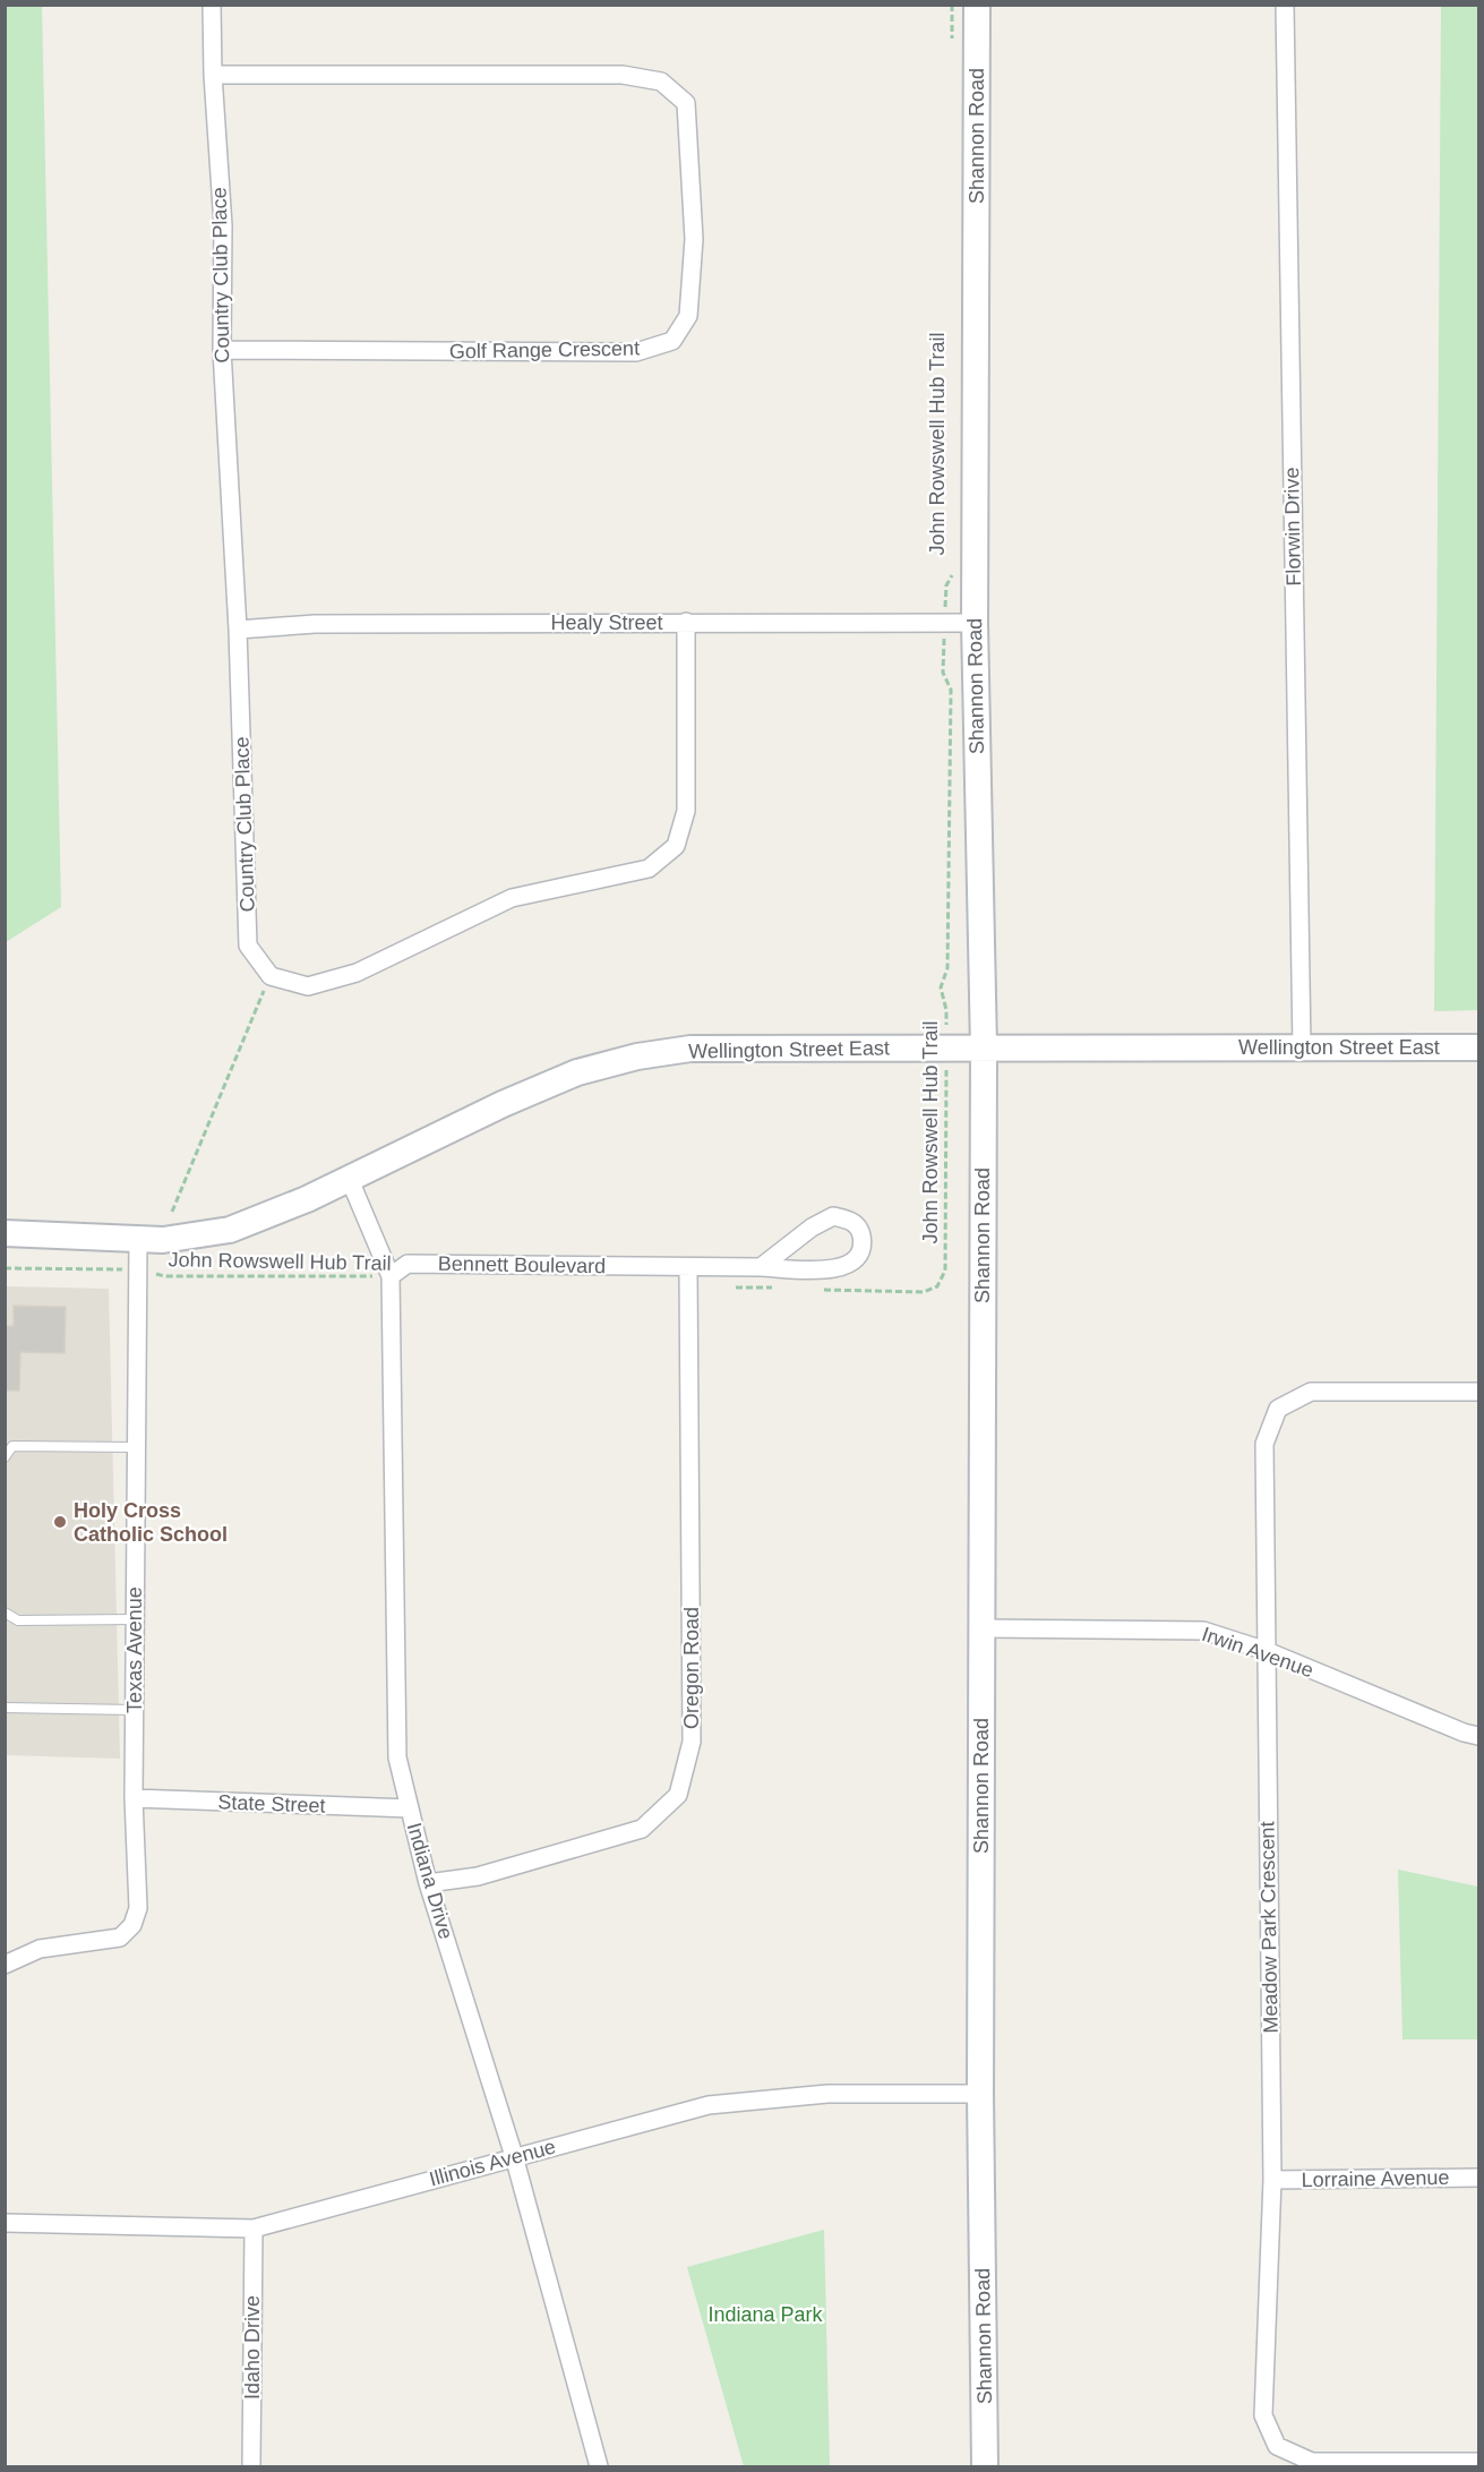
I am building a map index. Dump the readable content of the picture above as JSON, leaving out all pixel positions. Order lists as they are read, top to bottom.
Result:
{
  "streets": {
    "street": [
      "Shannon Road",
      "Country Club Place",
      "Golf Range Crescent",
      "Florwin Drive",
      "Healy Street",
      "Wellington Street East",
      "Bennett Boulevard",
      "Texas Avenue",
      "Irwin Avenue",
      "Oregon Road",
      "State Street",
      "Indiana Drive",
      "Meadow Park Crescent",
      "Illinois Avenue",
      "Lorraine Avenue",
      "Idaho Drive"
    ],
    "path": ["John Rowswell Hub Trail"]
  },
  "crossings": [
    ["Shannon Road", "Healy Street"],
    ["Shannon Road", "Wellington Street East"],
    ["Shannon Road", "Irwin Avenue"],
    ["Shannon Road", "Illinois Avenue"],
    ["Country Club Place", "Golf Range Crescent"],
    ["Country Club Place", "Healy Street"],
    ["John Rowswell Hub Trail", "Healy Street"],
    ["John Rowswell Hub Trail", "Wellington Street East"],
    ["John Rowswell Hub Trail", "Bennett Boulevard"],
    ["John Rowswell Hub Trail", "Texas Avenue"],
    ["John Rowswell Hub Trail", "Indiana Drive"],
    ["Florwin Drive", "Wellington Street East"],
    ["Wellington Street East", "Texas Avenue"],
    ["Bennett Boulevard", "Oregon Road"],
    ["Bennett Boulevard", "Indiana Drive"],
    ["Texas Avenue", "State Street"],
    ["Irwin Avenue", "Meadow Park Crescent"],
    ["Oregon Road", "Indiana Drive"],
    ["State Street", "Indiana Drive"],
    ["Indiana Drive", "Illinois Avenue"],
    ["Meadow Park Crescent", "Lorraine Avenue"],
    ["Illinois Avenue", "Idaho Drive"]
  ],
  "parks": ["Indiana Park"],
  "places": ["Holy Cross Catholic School"]
}
